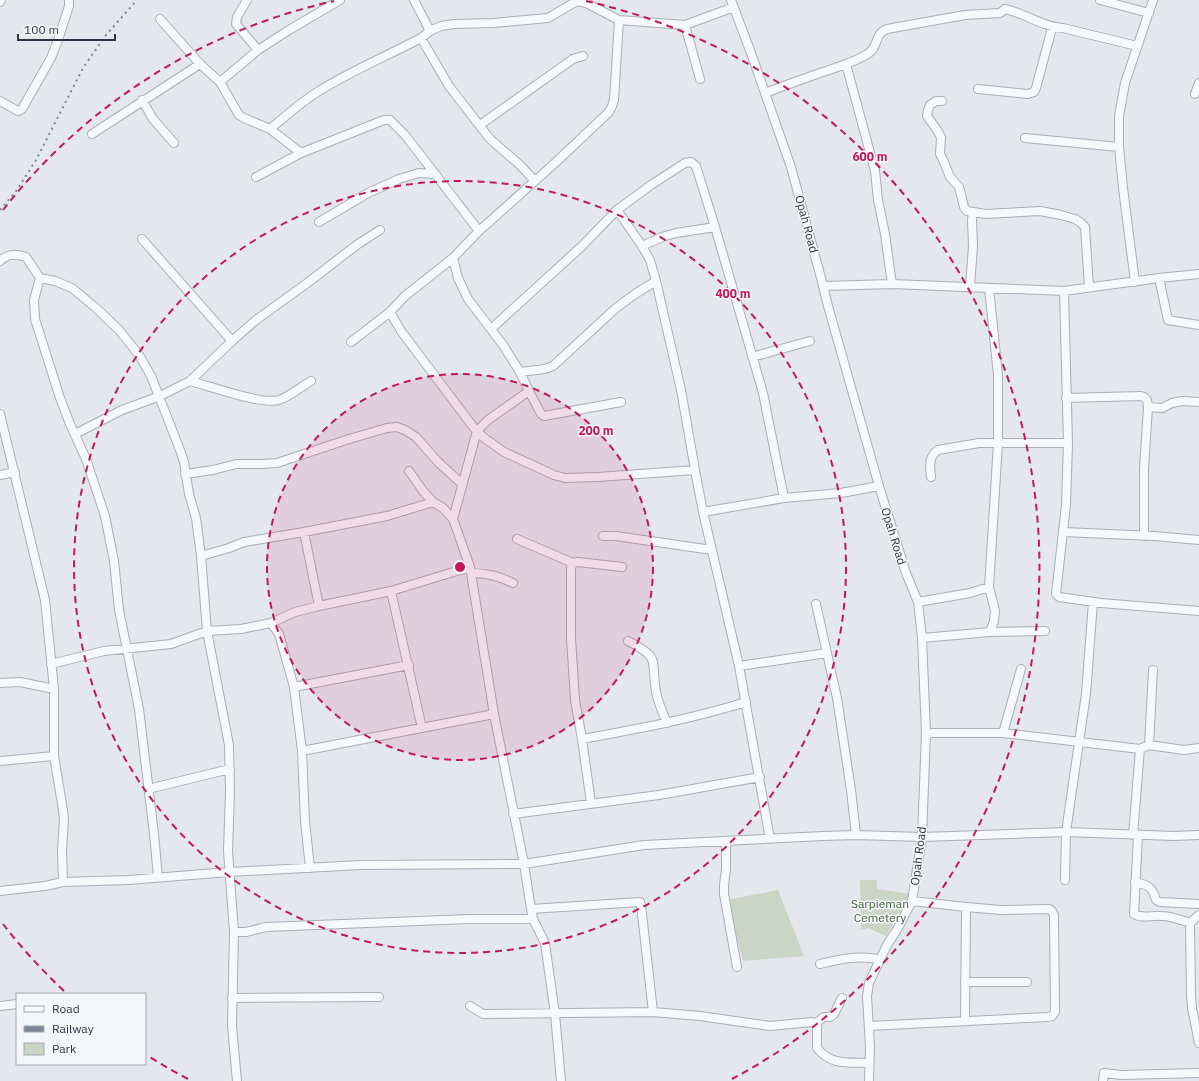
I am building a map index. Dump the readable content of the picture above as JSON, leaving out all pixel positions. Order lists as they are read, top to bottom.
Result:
{
  "streets": {
    "street": ["Opah Road"]
  },
  "parks": ["Sarpieman Cemetery"],
  "legend": ["Road", "Railway", "Park"],
  "scale_bar": "100 m",
  "rings": ["600 m", "400 m", "200 m"]
}
